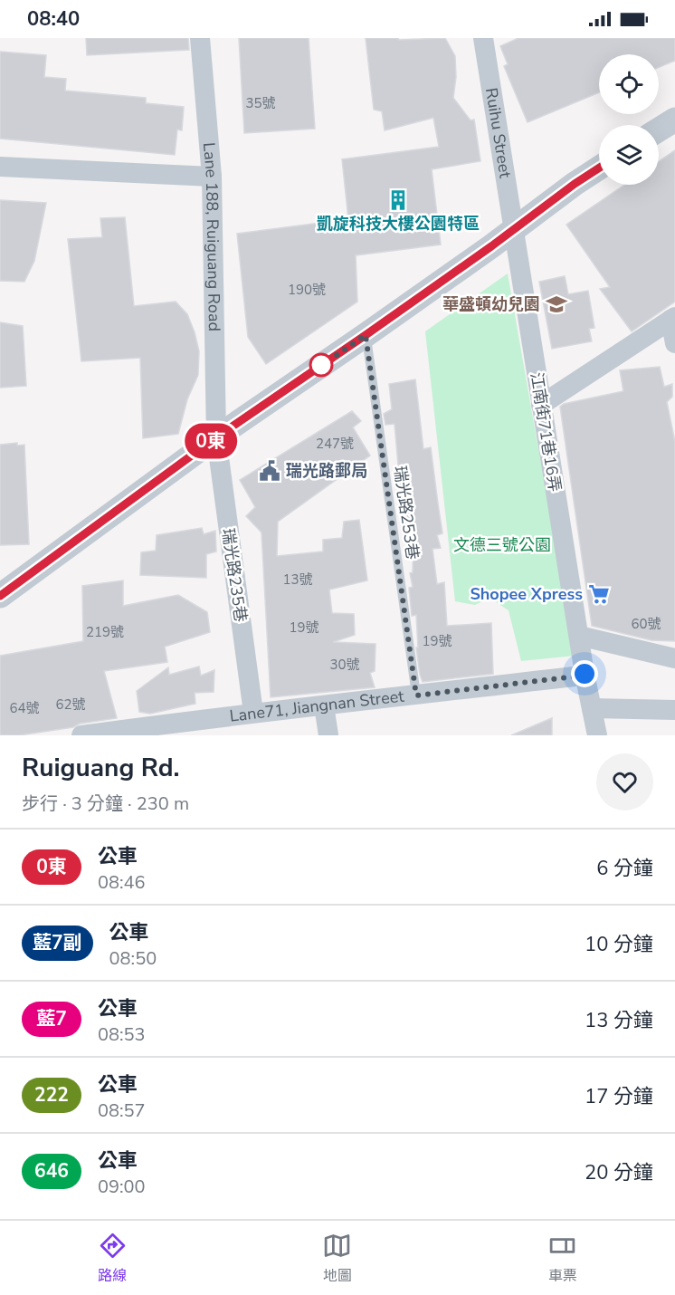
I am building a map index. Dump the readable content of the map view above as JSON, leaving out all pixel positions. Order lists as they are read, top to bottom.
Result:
{
  "streets": {
    "street": [
      "Ruihu Street",
      "Lane 188, Ruiguang Road",
      "江南街71巷16弄",
      "瑞光路235巷",
      "Lane71, Jiangnan Street"
    ],
    "lane": ["瑞光路253巷"]
  },
  "crossings": [
    ["Ruihu Street", "江南街71巷16弄"],
    ["Lane 188, Ruiguang Road", "瑞光路235巷"],
    ["江南街71巷16弄", "Lane71, Jiangnan Street"],
    ["瑞光路253巷", "Lane71, Jiangnan Street"],
    ["瑞光路235巷", "Lane71, Jiangnan Street"]
  ],
  "parks": ["文德三號公園"],
  "places": {
    "building": ["凱旋科技大樓公園特區"],
    "school or university": ["華盛頓幼兒園"],
    "public building": ["瑞光路郵局"],
    "supermarket": ["Shopee Xpress"]
  },
  "lines": ["bus line 0東"],
  "house_numbers": [
    "35號",
    "190號",
    "247號",
    "13號",
    "60號",
    "19號",
    "219號",
    "19號",
    "30號",
    "62號",
    "64號"
  ],
  "page": {
    "status": "08:40",
    "on_map": "0東",
    "heading": ["Ruiguang Rd.", "步行 · 3 分鐘 · 230 m"],
    "list": [
      {
        "mark": "0東",
        "name": "公車",
        "note": "08:46",
        "value": "6 分鐘"
      },
      {
        "mark": "藍7副",
        "name": "公車",
        "note": "08:50",
        "value": "10 分鐘"
      },
      {
        "mark": "藍7",
        "name": "公車",
        "note": "08:53",
        "value": "13 分鐘"
      },
      {
        "mark": "222",
        "name": "公車",
        "note": "08:57",
        "value": "17 分鐘"
      },
      {
        "mark": "646",
        "name": "公車",
        "note": "09:00",
        "value": "20 分鐘"
      }
    ],
    "tabs": ["路線", "地圖", "車票"]
  }
}
